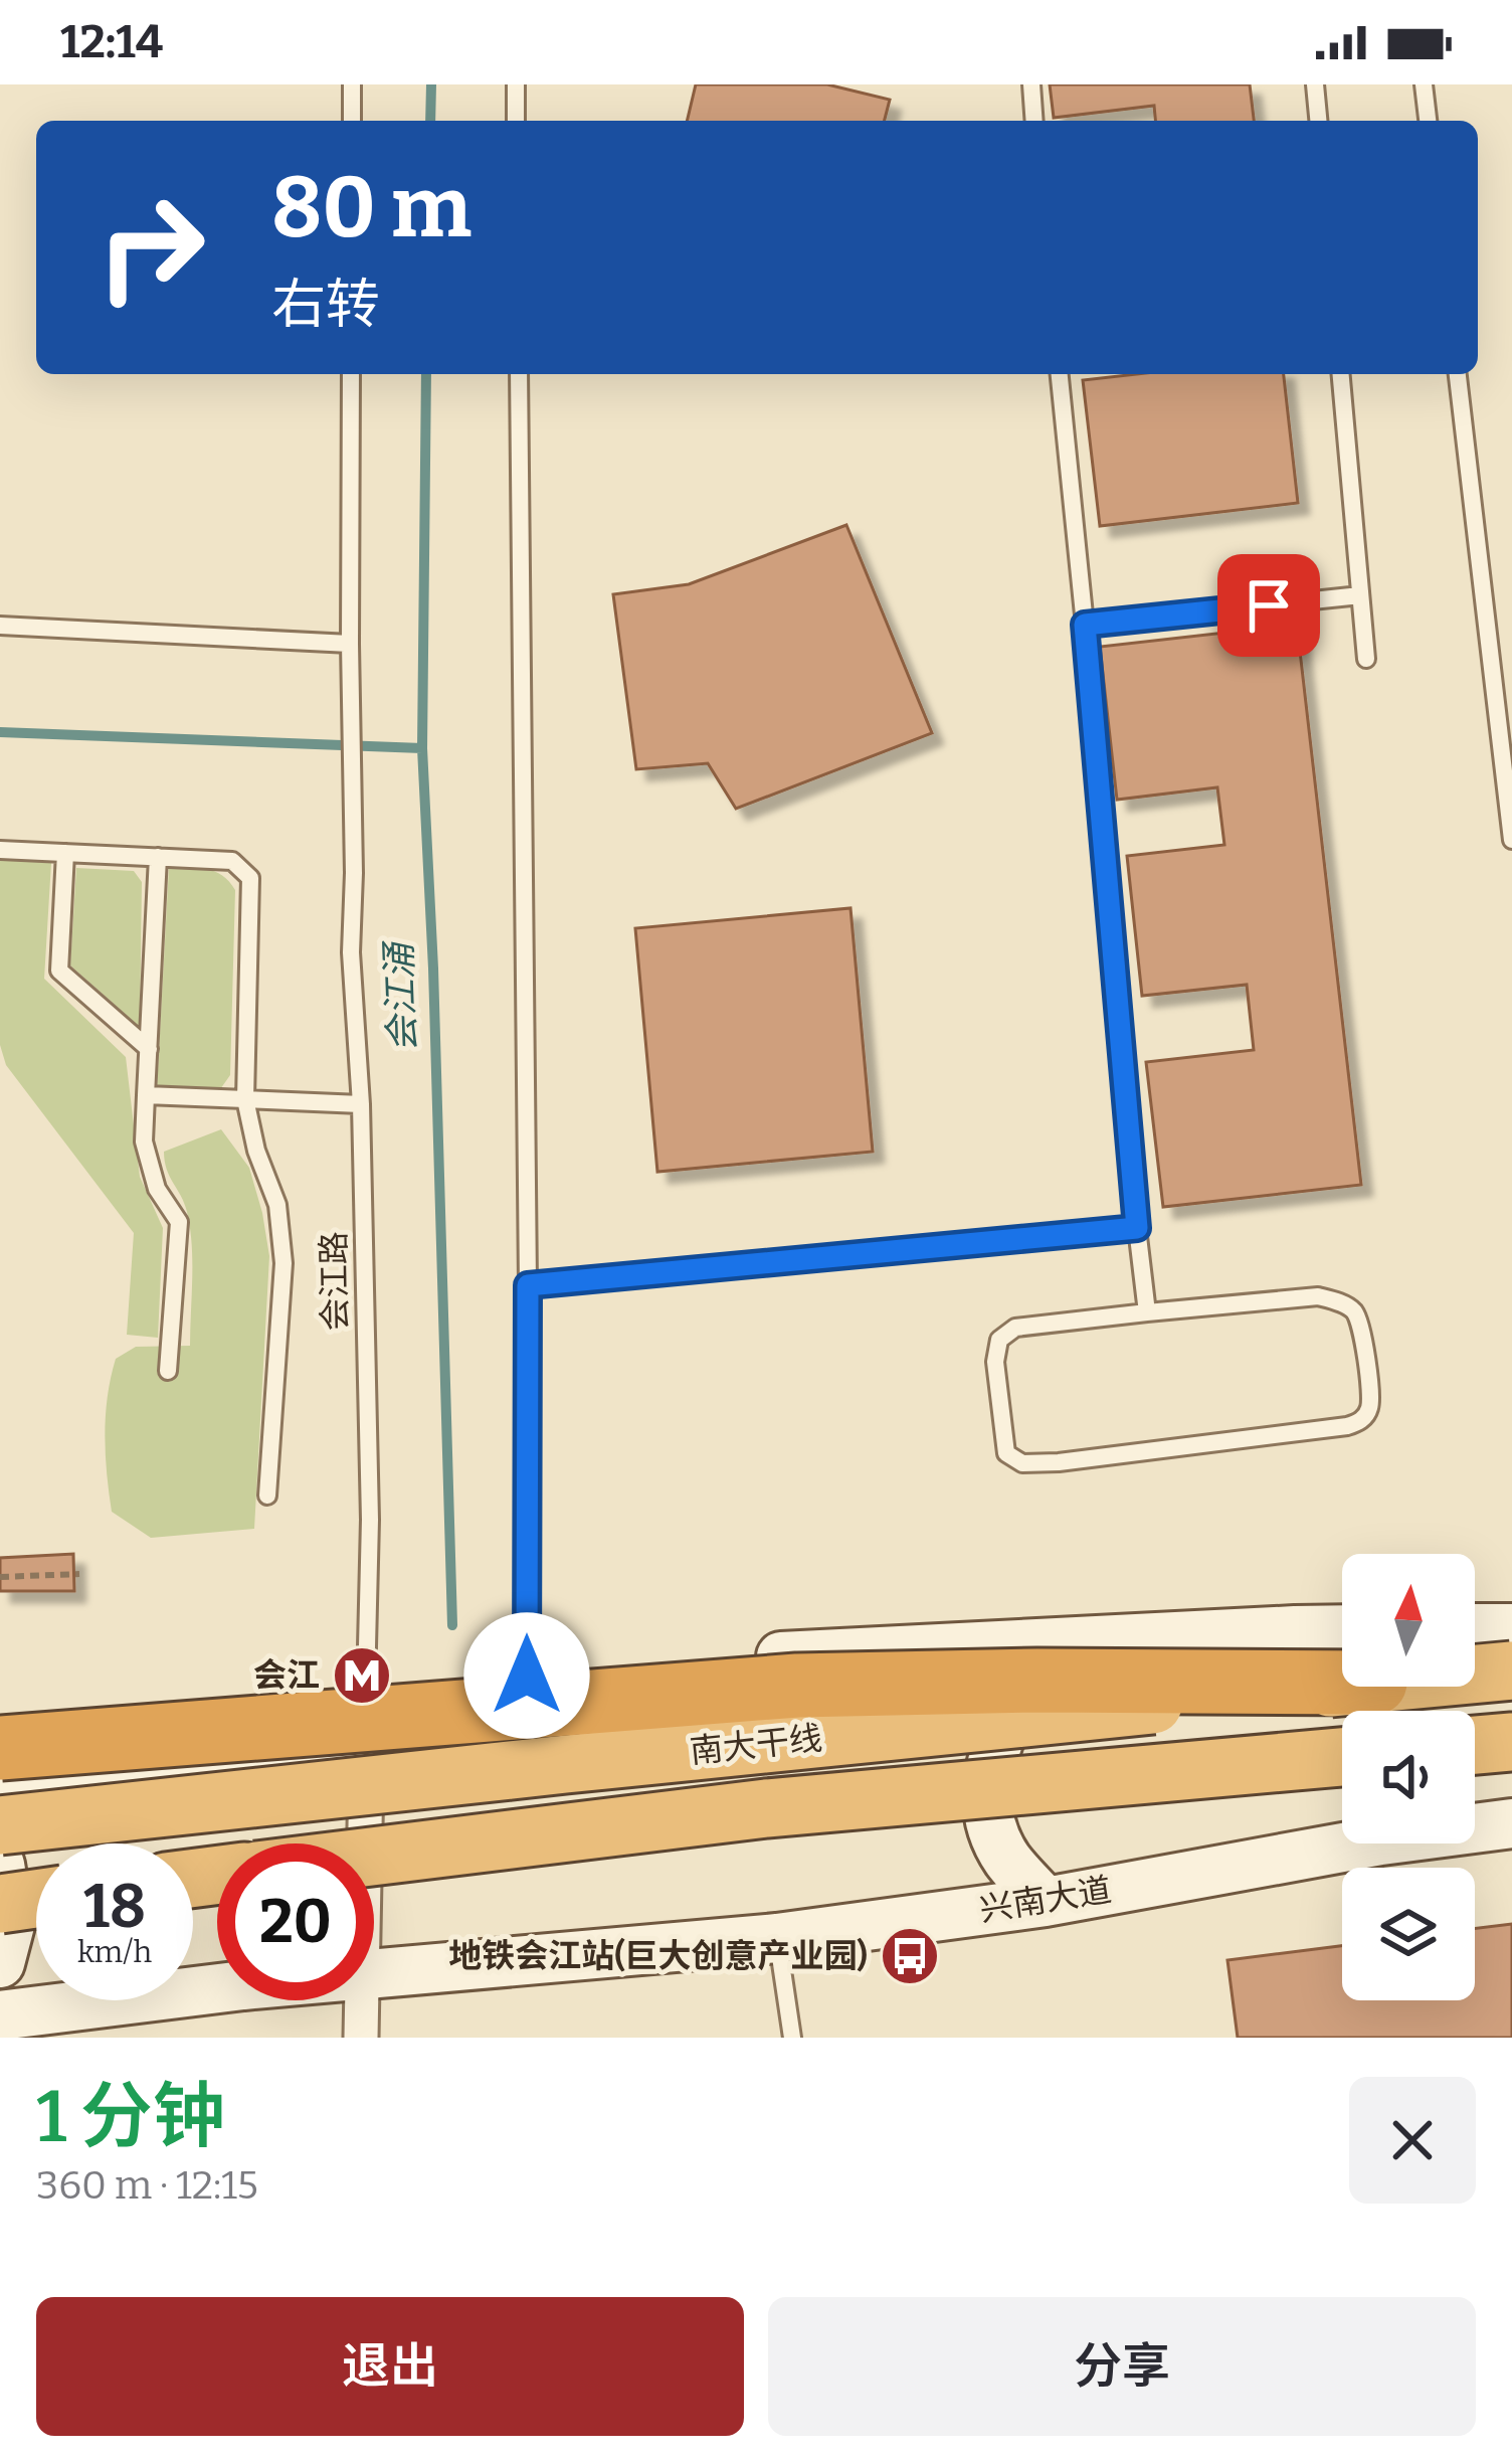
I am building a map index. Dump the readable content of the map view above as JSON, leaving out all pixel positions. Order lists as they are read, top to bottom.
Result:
{
  "streets": {
    "highway": ["南大干线"],
    "main road": ["兴南大道"],
    "lane": ["会江路"]
  },
  "water": ["会江涌"],
  "places": {
    "metro station": ["会江"],
    "bus stop": ["地铁会江站(巨大创意产业园)"]
  },
  "north": "top",
  "page": {
    "status": "12:14",
    "turn": ["80 m", "右转"],
    "speed": "18 km/h",
    "limit": "20",
    "heading": ["1 分钟", "360 m · 12:15"],
    "buttons": ["退出", "分享"]
  }
}
